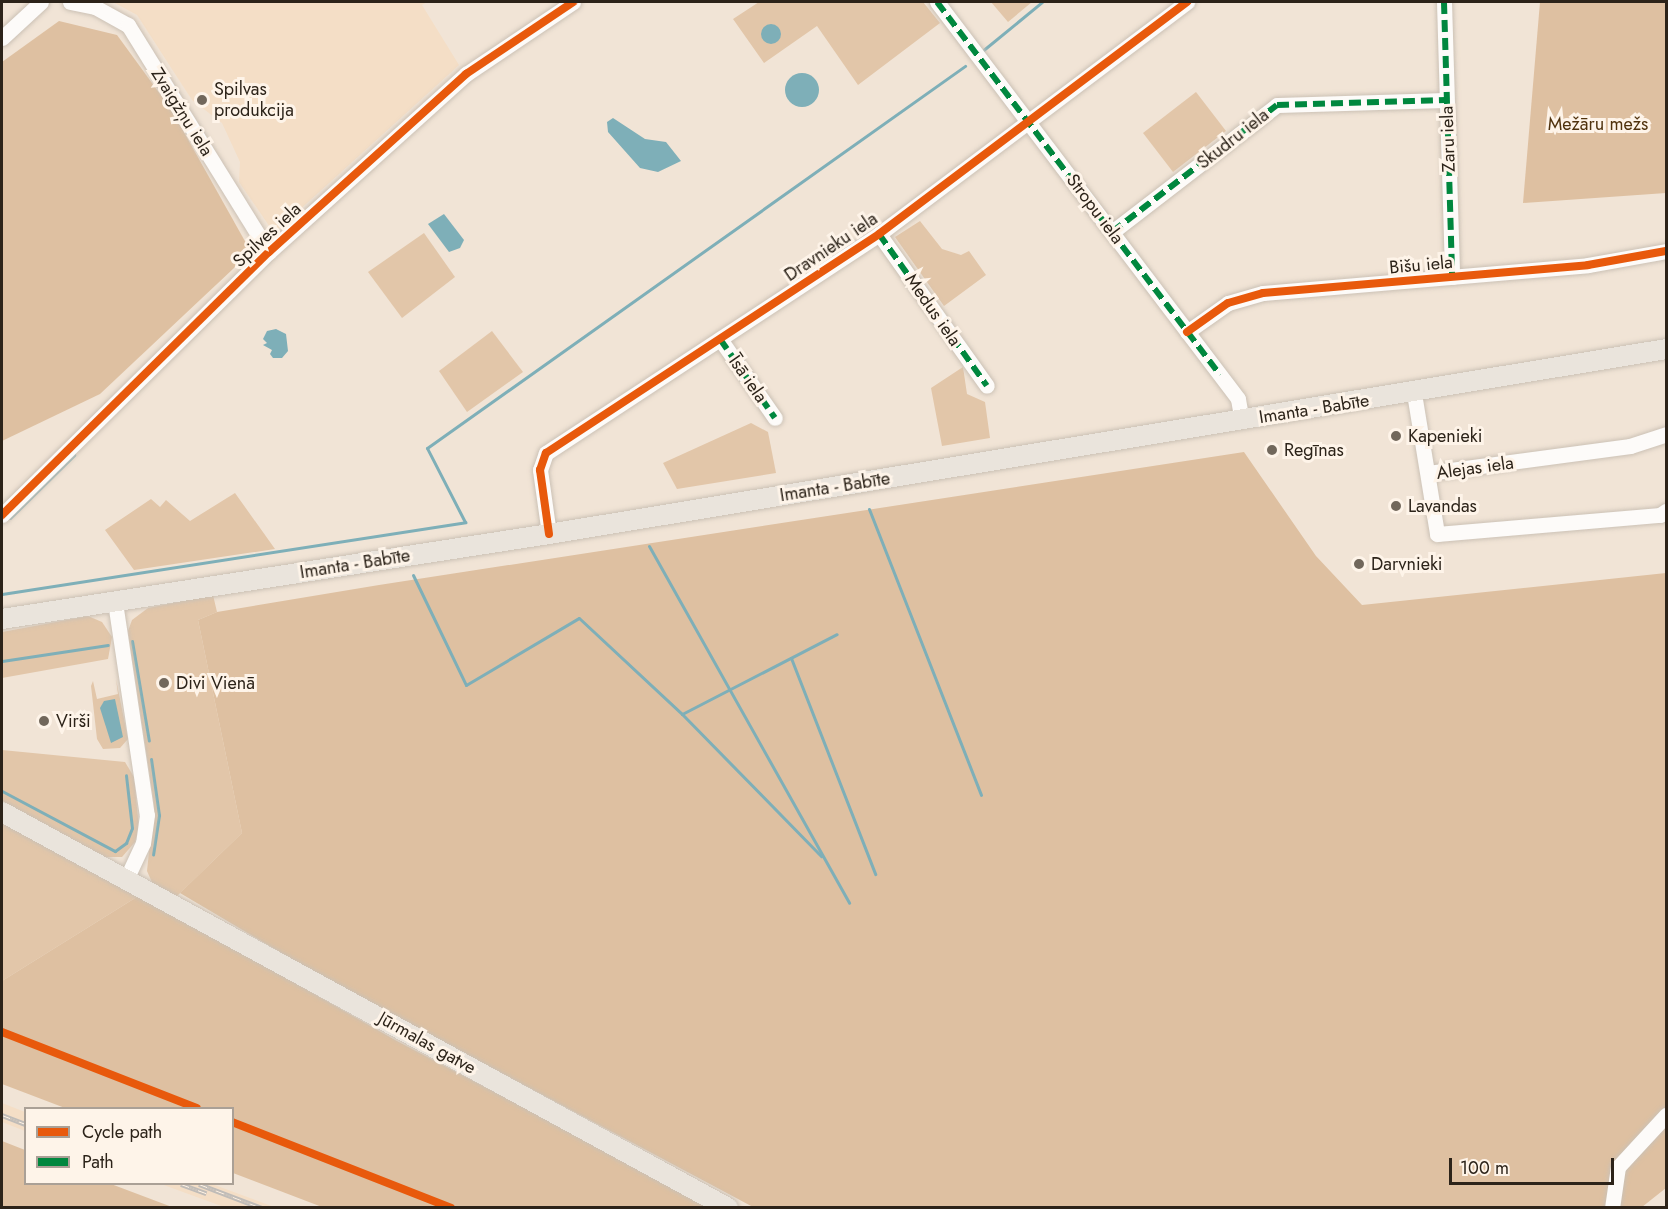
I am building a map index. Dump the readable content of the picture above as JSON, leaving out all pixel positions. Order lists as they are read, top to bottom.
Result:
{
  "streets": {
    "main road": ["Imanta - Babīte", "Jūrmalas gatve"],
    "street": [
      "Zvaigžņu iela",
      "Skudru iela",
      "Zaru iela",
      "Stropu iela",
      "Spilves iela",
      "Dravnieku iela",
      "Bišu iela",
      "Medus iela",
      "Īsā iela",
      "Alejas iela"
    ]
  },
  "crossings": [
    ["Zvaigžņu iela", "Spilves iela"],
    ["Skudru iela", "Zaru iela"],
    ["Skudru iela", "Stropu iela"],
    ["Zaru iela", "Bišu iela"],
    ["Stropu iela", "Dravnieku iela"],
    ["Stropu iela", "Bišu iela"],
    ["Stropu iela", "Imanta - Babīte"],
    ["Dravnieku iela", "Medus iela"],
    ["Dravnieku iela", "Īsā iela"],
    ["Dravnieku iela", "Imanta - Babīte"]
  ],
  "parks": ["Mežāru mežs"],
  "places": [
    "Spilvas produkcija",
    "Kapenieki",
    "Regīnas",
    "Lavandas",
    "Darvnieki",
    "Divi Vienā",
    "Virši"
  ],
  "legend": ["Cycle path", "Path"],
  "scale_bar": "100 m"
}
